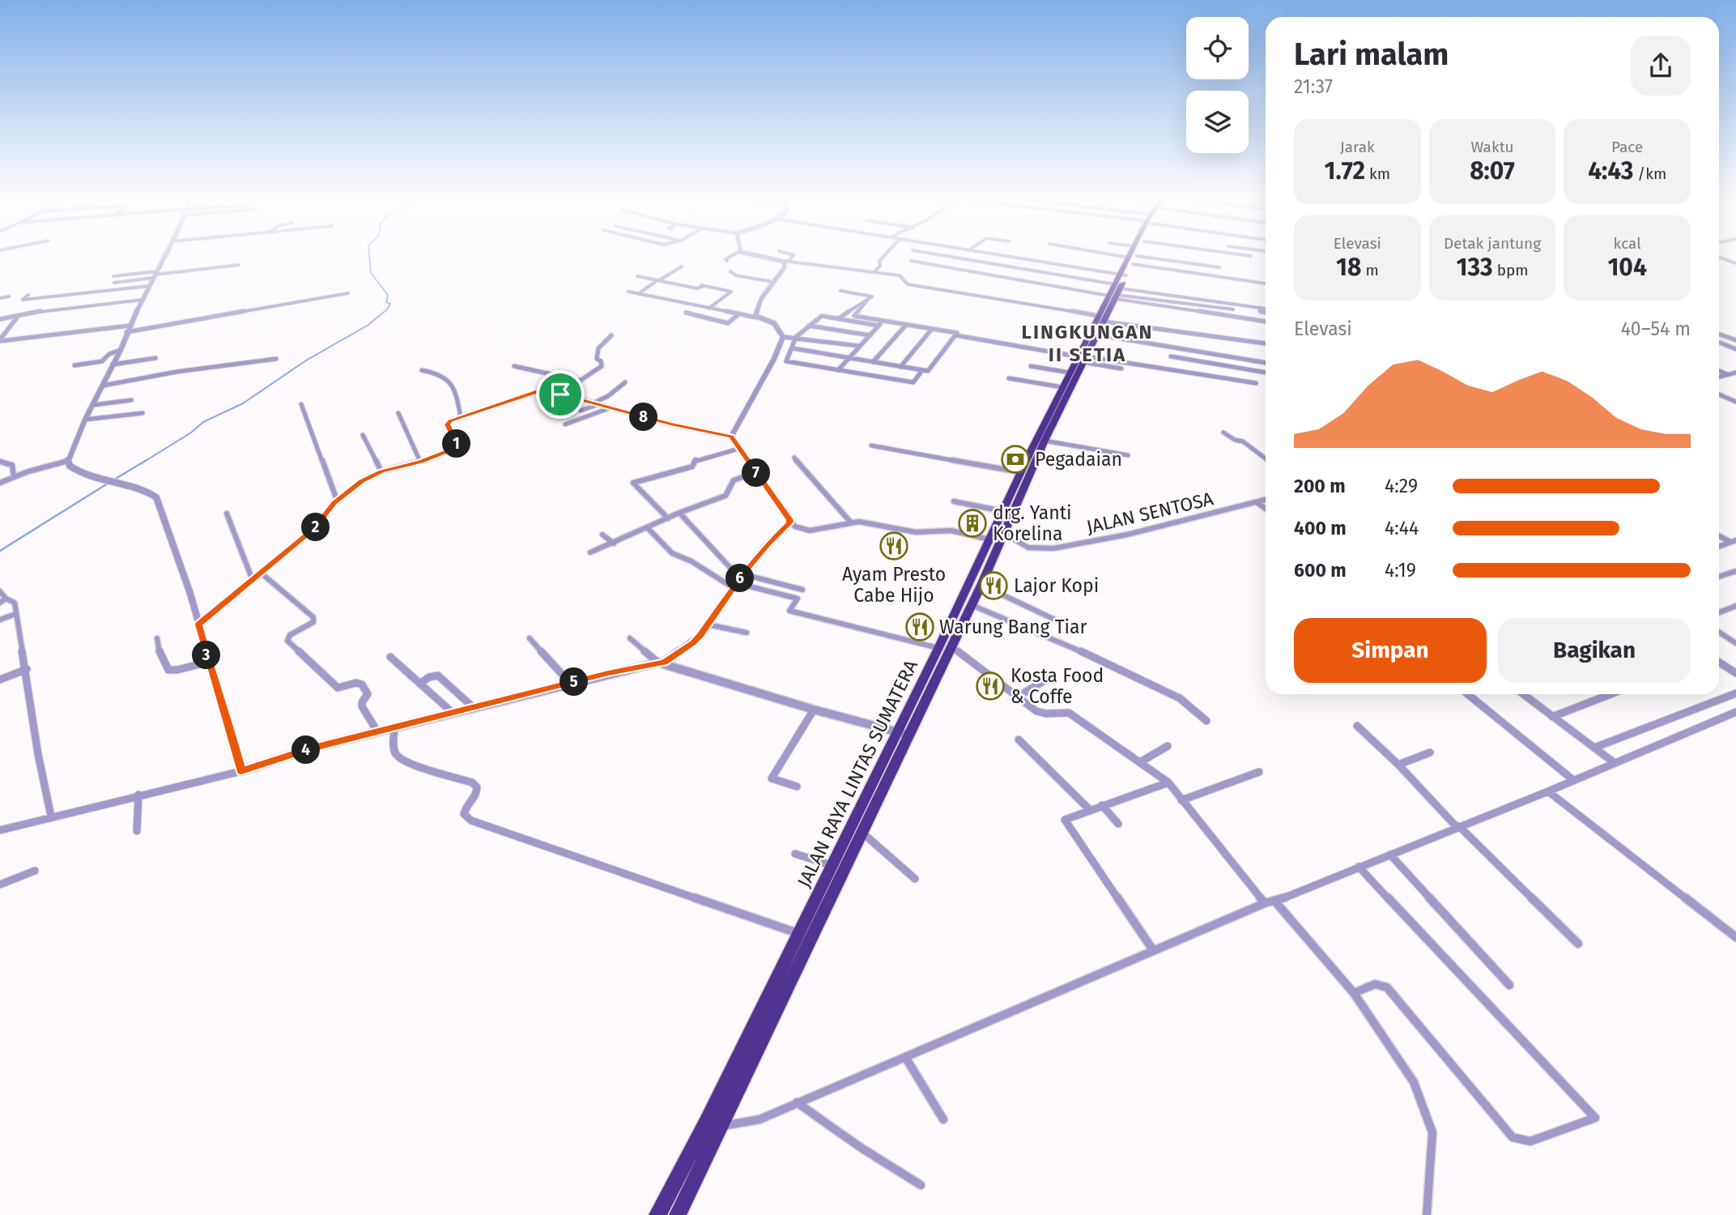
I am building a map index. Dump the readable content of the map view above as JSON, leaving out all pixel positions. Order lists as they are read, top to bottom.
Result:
{
  "streets": {
    "highway": ["JALAN RAYA LINTAS SUMATERA"],
    "street": ["JALAN SENTOSA"]
  },
  "crossings": [
    ["JALAN SENTOSA", "JALAN RAYA LINTAS SUMATERA"]
  ],
  "districts": ["LINGKUNGAN II SETIA"],
  "places": {
    "bank": ["Pegadaian"],
    "building": ["drg. Yanti Korelina"],
    "restaurant": [
      "Ayam Presto Cabe Hijo",
      "Lajor Kopi",
      "Warung Bang Tiar",
      "Kosta Food & Coffe"
    ]
  },
  "page": {
    "heading": ["Lari malam", "21:37"],
    "stats": [
      ["Jarak", "1.72 km"],
      ["Waktu", "8:07"],
      ["Pace", "4:43 /km"],
      ["Elevasi", "18 m"],
      ["Detak jantung", "133 bpm"],
      ["kcal", "104"]
    ],
    "chart": ["Elevasi", "40–54 m"],
    "pins": [
      "8",
      "1",
      "7",
      "2",
      "6",
      "3",
      "5",
      "4"
    ],
    "list": [
      {
        "name": "200 m",
        "note": "4:29"
      },
      {
        "name": "400 m",
        "note": "4:44"
      },
      {
        "name": "600 m",
        "note": "4:19"
      }
    ],
    "buttons": ["Simpan", "Bagikan"]
  }
}
